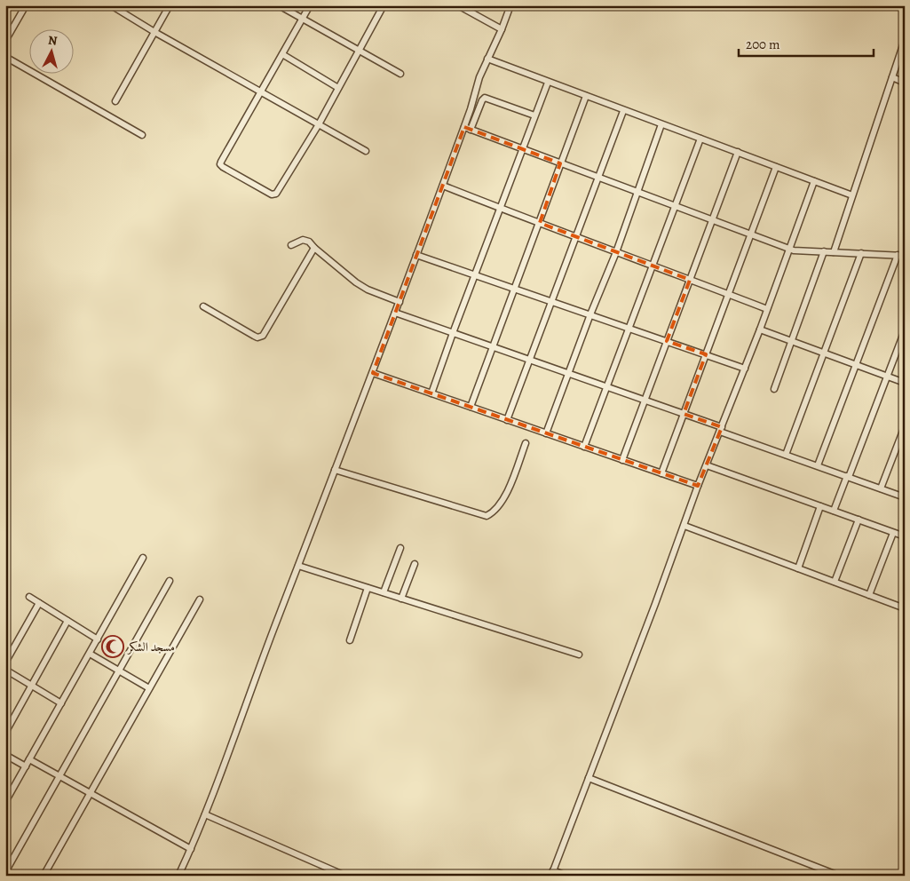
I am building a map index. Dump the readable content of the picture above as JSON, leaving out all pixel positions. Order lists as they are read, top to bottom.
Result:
{
  "places": {
    "mosque": ["مسجد الشكر"]
  },
  "scale_bar": "200 m",
  "north": "top"
}
